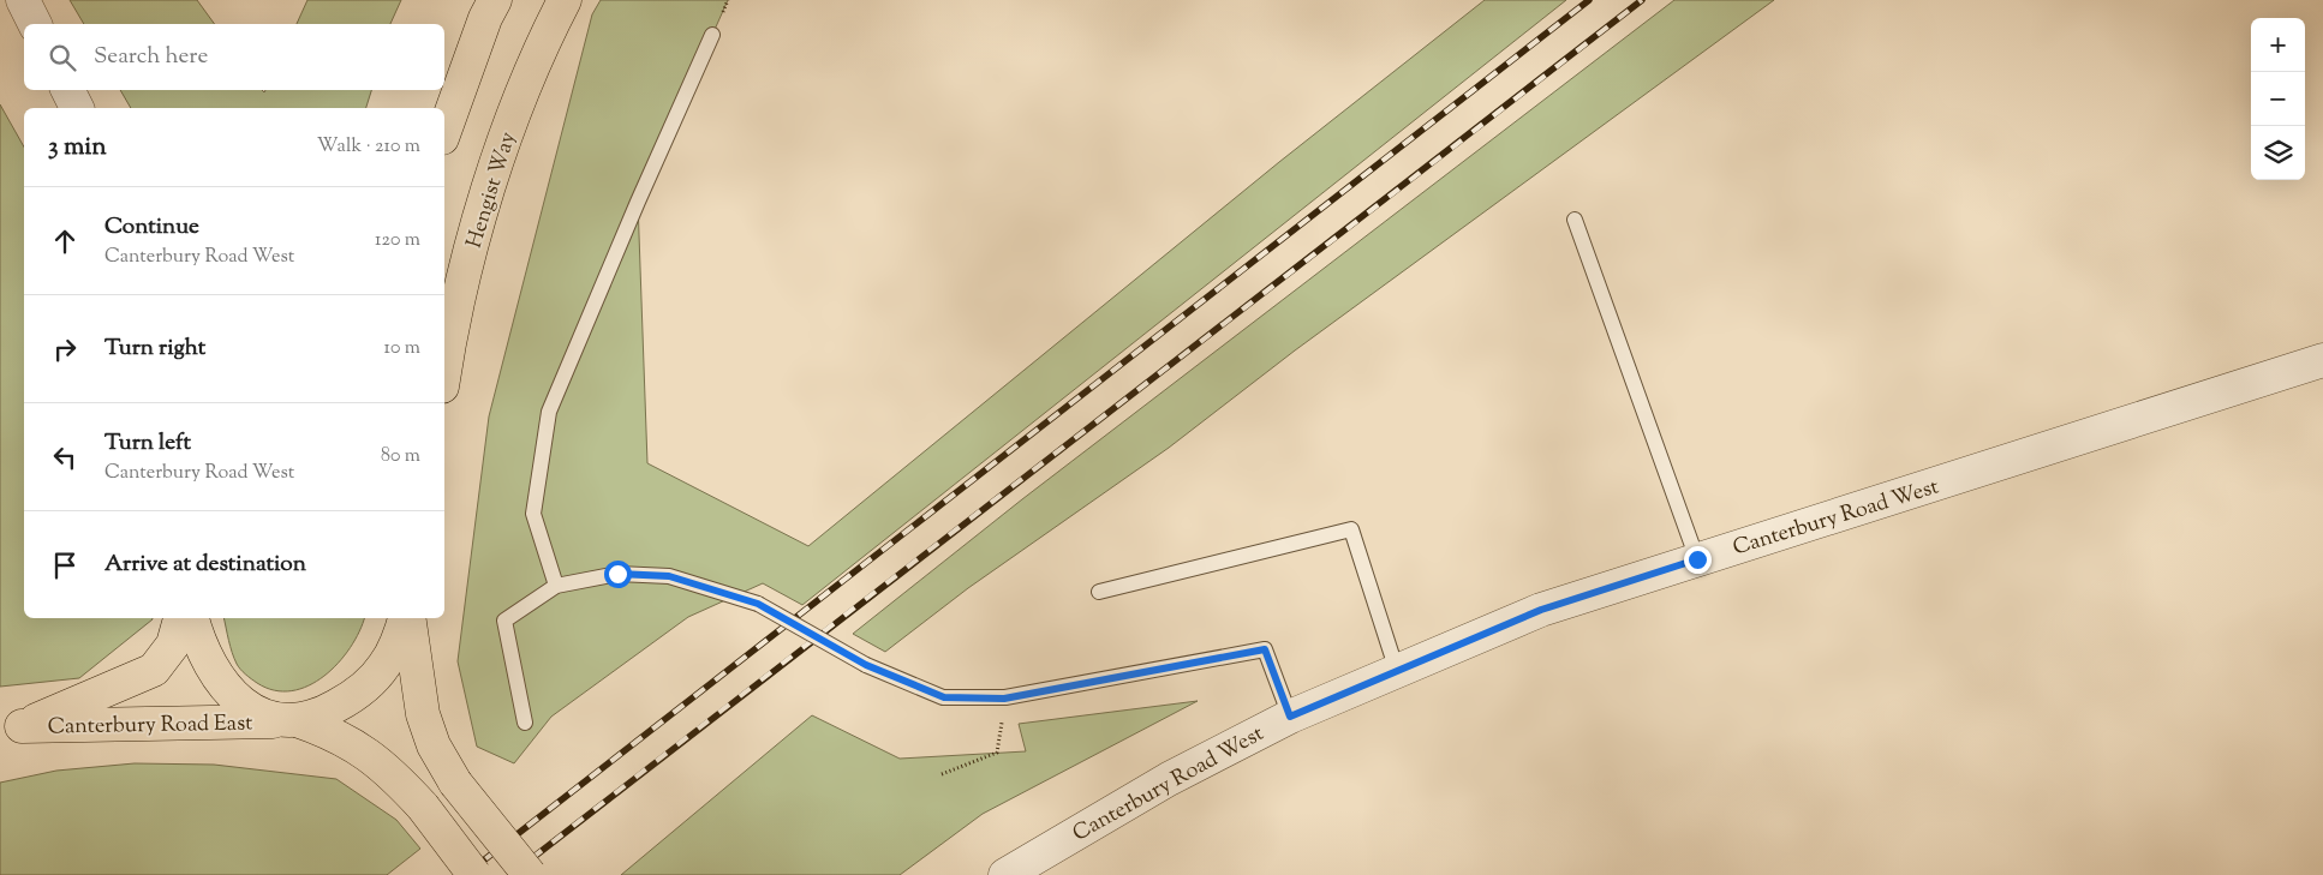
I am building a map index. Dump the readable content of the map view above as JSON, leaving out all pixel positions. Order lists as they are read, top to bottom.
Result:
{
  "streets": {
    "main road": ["Hengist Way", "Canterbury Road East"],
    "street": ["Canterbury Road West"]
  },
  "page": {
    "map_buttons": ["+", "−"],
    "search": "Search here",
    "heading": ["3 min", "Walk · 210 m"],
    "list": [
      ["Continue", "Canterbury Road West", "120 m"],
      ["Turn right", "10 m"],
      ["Turn left", "Canterbury Road West", "80 m"],
      "Arrive at destination"
    ]
  }
}
